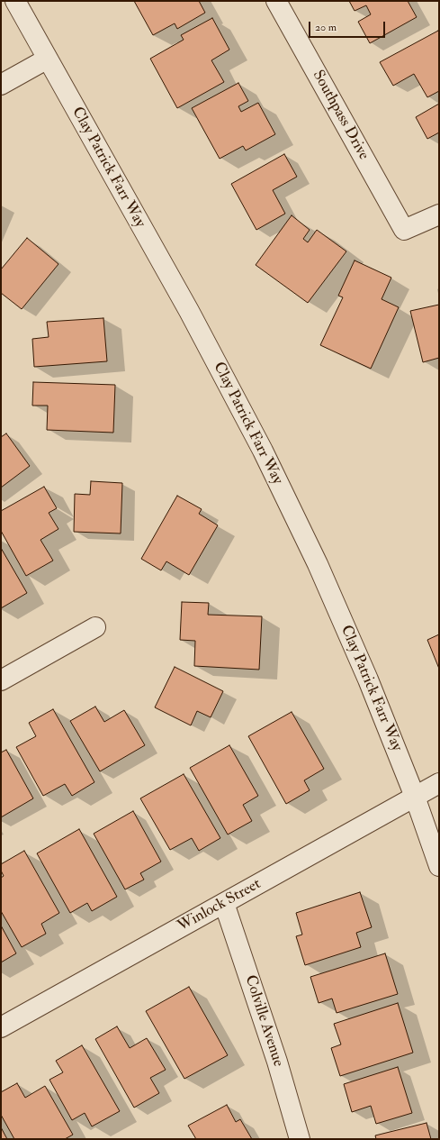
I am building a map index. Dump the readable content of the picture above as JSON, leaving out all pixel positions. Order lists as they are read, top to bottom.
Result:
{
  "streets": {
    "street": [
      "Southpass Drive",
      "Clay Patrick Farr Way",
      "Winlock Street",
      "Colville Avenue"
    ]
  },
  "crossings": [
    ["Clay Patrick Farr Way", "Winlock Street"],
    ["Winlock Street", "Colville Avenue"]
  ],
  "scale_bar": "20 m"
}
